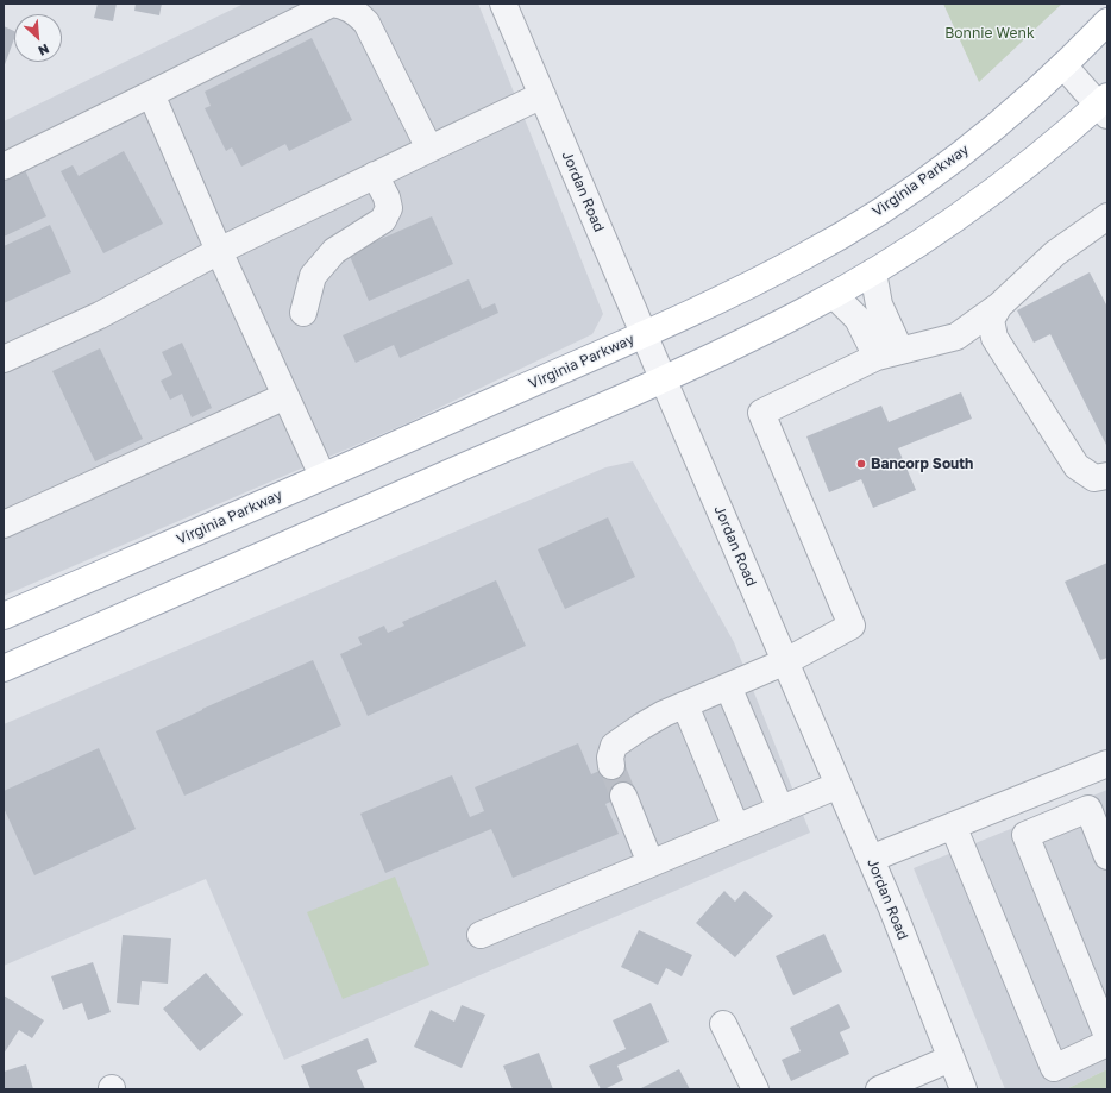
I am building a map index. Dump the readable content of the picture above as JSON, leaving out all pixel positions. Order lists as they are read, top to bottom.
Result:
{
  "streets": {
    "main road": ["Virginia Parkway"],
    "street": ["Jordan Road"]
  },
  "crossings": [
    ["Virginia Parkway", "Jordan Road"]
  ],
  "parks": ["Bonnie Wenk"],
  "places": ["Bancorp South"],
  "north": "bottom right"
}
